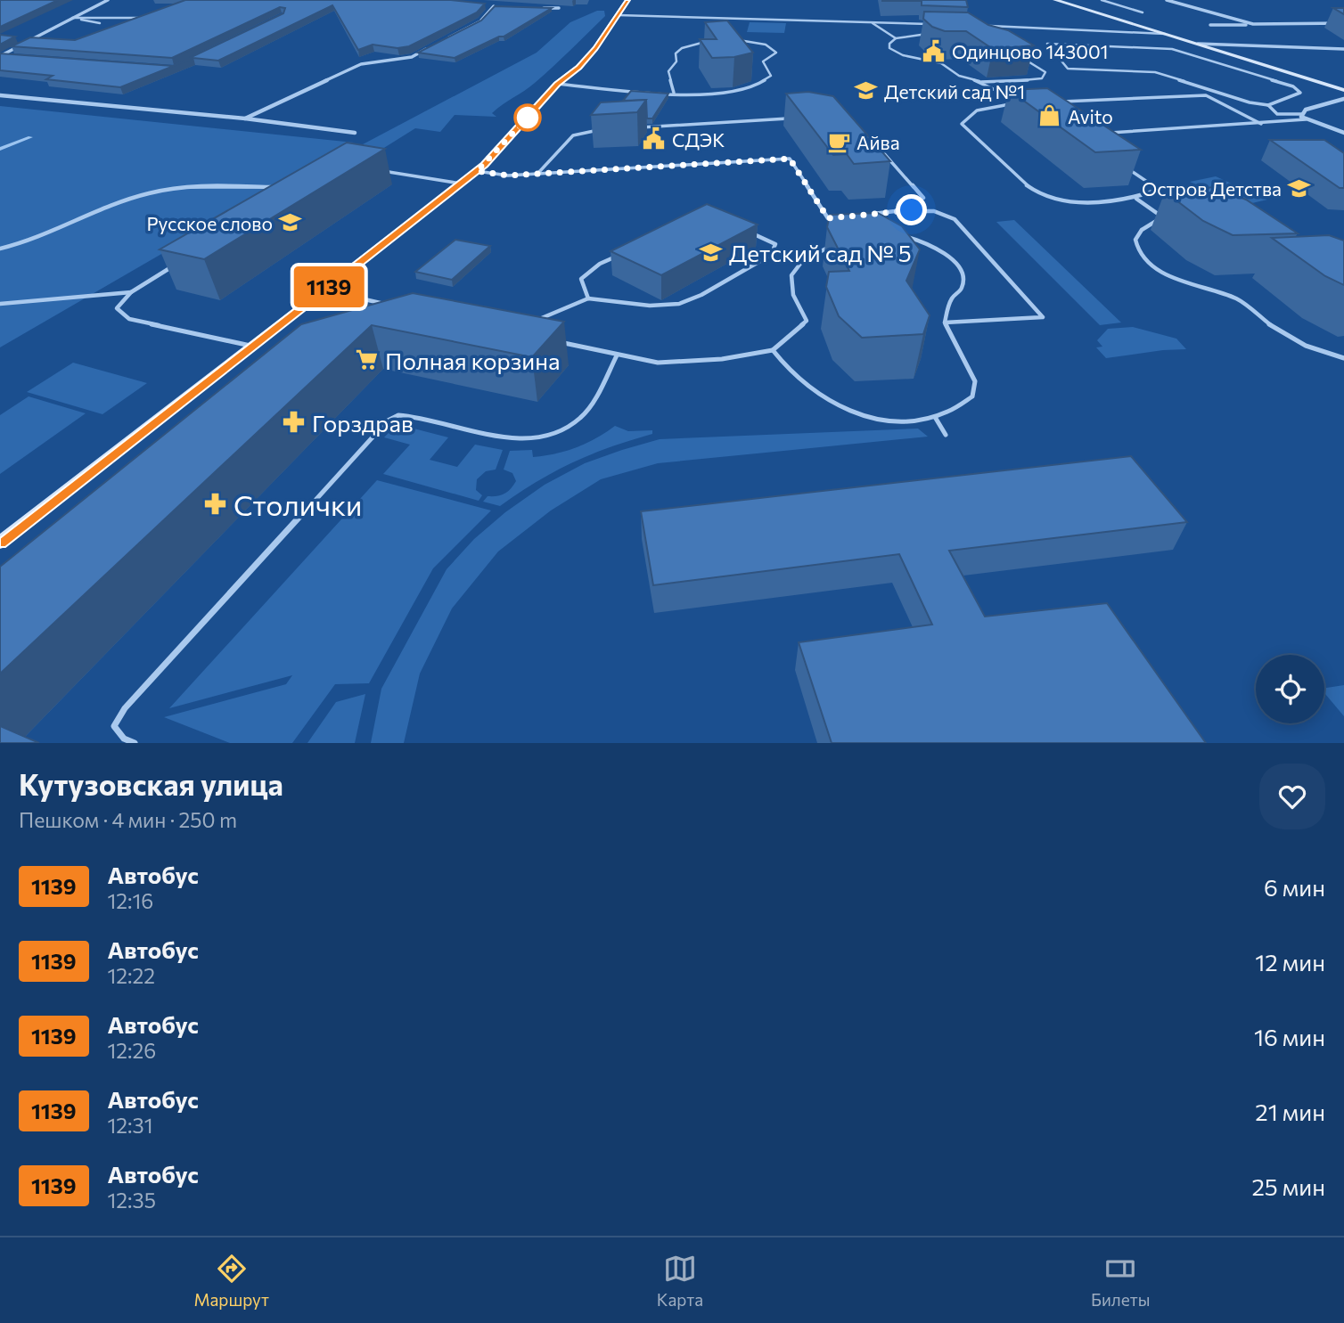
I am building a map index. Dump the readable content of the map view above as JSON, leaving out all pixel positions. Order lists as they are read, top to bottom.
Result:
{
  "places": {
    "public building": ["Одинцово 143001", "СДЭК"],
    "school or university": [
      "Детский сад №1",
      "Остров Детства",
      "Русское слово",
      "Детский сад № 5"
    ],
    "shop": ["Avito"],
    "cafe": ["Айва"],
    "supermarket": ["Полная корзина"],
    "pharmacy": ["Горздрав", "Столички"]
  },
  "lines": ["bus line 1139"],
  "page": {
    "on_map": "1139",
    "heading": ["Кутузовская улица", "Пешком · 4 мин · 250 m"],
    "list": [
      {
        "mark": "1139",
        "name": "Автобус",
        "note": "12:16",
        "value": "6 мин"
      },
      {
        "mark": "1139",
        "name": "Автобус",
        "note": "12:22",
        "value": "12 мин"
      },
      {
        "mark": "1139",
        "name": "Автобус",
        "note": "12:26",
        "value": "16 мин"
      },
      {
        "mark": "1139",
        "name": "Автобус",
        "note": "12:31",
        "value": "21 мин"
      },
      {
        "mark": "1139",
        "name": "Автобус",
        "note": "12:35",
        "value": "25 мин"
      }
    ],
    "tabs": ["Маршрут", "Карта", "Билеты"]
  }
}
